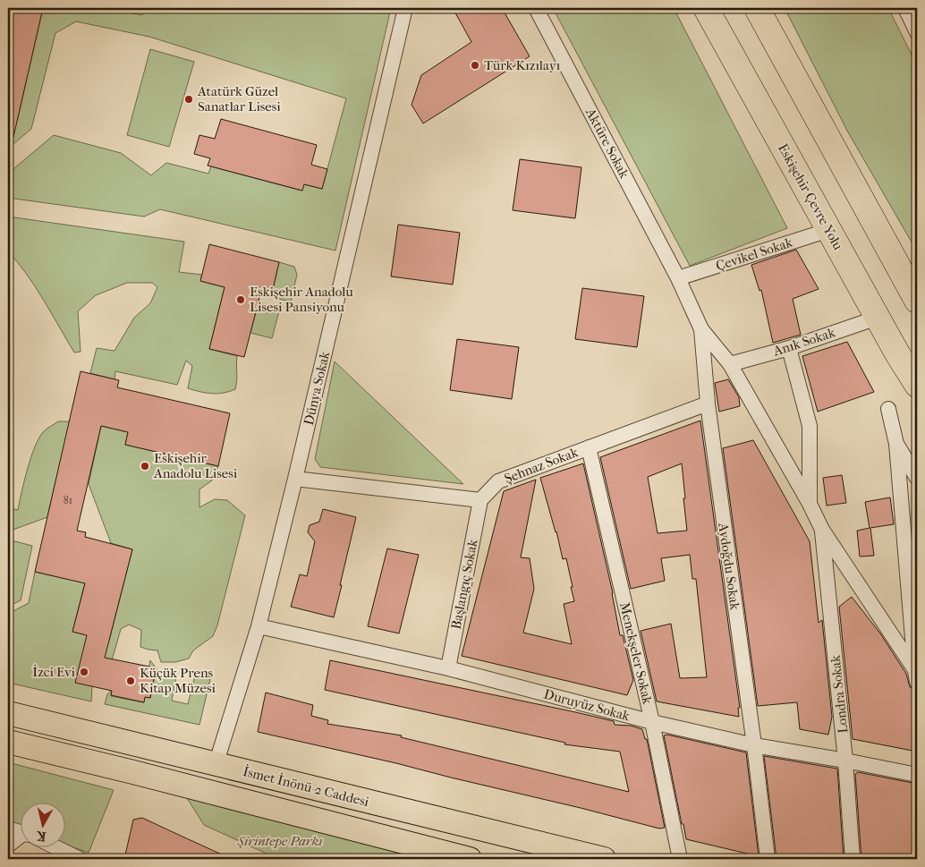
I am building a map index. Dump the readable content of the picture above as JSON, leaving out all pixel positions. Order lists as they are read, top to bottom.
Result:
{
  "streets": {
    "highway": ["Eskişehir Çevre Yolu"],
    "main road": ["İsmet İnönü-2 Caddesi"],
    "street": [
      "Aktüre Sokak",
      "Çevikel Sokak",
      "Anık Sokak",
      "Dünya Sokak",
      "Şehnaz Sokak",
      "Aydoğdu Sokak",
      "Başlangıç Sokak",
      "Menekşeler Sokak",
      "Londra Sokak",
      "Duruyüz Sokak"
    ]
  },
  "crossings": [
    ["Aktüre Sokak", "Çevikel Sokak"],
    ["Aktüre Sokak", "Aydoğdu Sokak"],
    ["Eskişehir Çevre Yolu", "Çevikel Sokak"],
    ["Eskişehir Çevre Yolu", "Anık Sokak"],
    ["Çevikel Sokak", "Aydoğdu Sokak"],
    ["Anık Sokak", "Londra Sokak"],
    ["Dünya Sokak", "Duruyüz Sokak"],
    ["Dünya Sokak", "İsmet İnönü-2 Caddesi"],
    ["Şehnaz Sokak", "Aydoğdu Sokak"],
    ["Şehnaz Sokak", "Başlangıç Sokak"],
    ["Şehnaz Sokak", "Menekşeler Sokak"],
    ["Aydoğdu Sokak", "Duruyüz Sokak"],
    ["Başlangıç Sokak", "Duruyüz Sokak"],
    ["Menekşeler Sokak", "Duruyüz Sokak"],
    ["Londra Sokak", "Duruyüz Sokak"]
  ],
  "parks": ["Şirintepe Parkı"],
  "places": [
    "Türk Kızılayı",
    "Atatürk Güzel Sanatlar Lisesi",
    "Eskişehir Anadolu Lisesi Pansiyonu",
    "Eskişehir Anadolu Lisesi",
    "İzci Evi",
    "Küçük Prens Kitap Müzesi"
  ],
  "house_numbers": ["81"],
  "north": "bottom"
}
